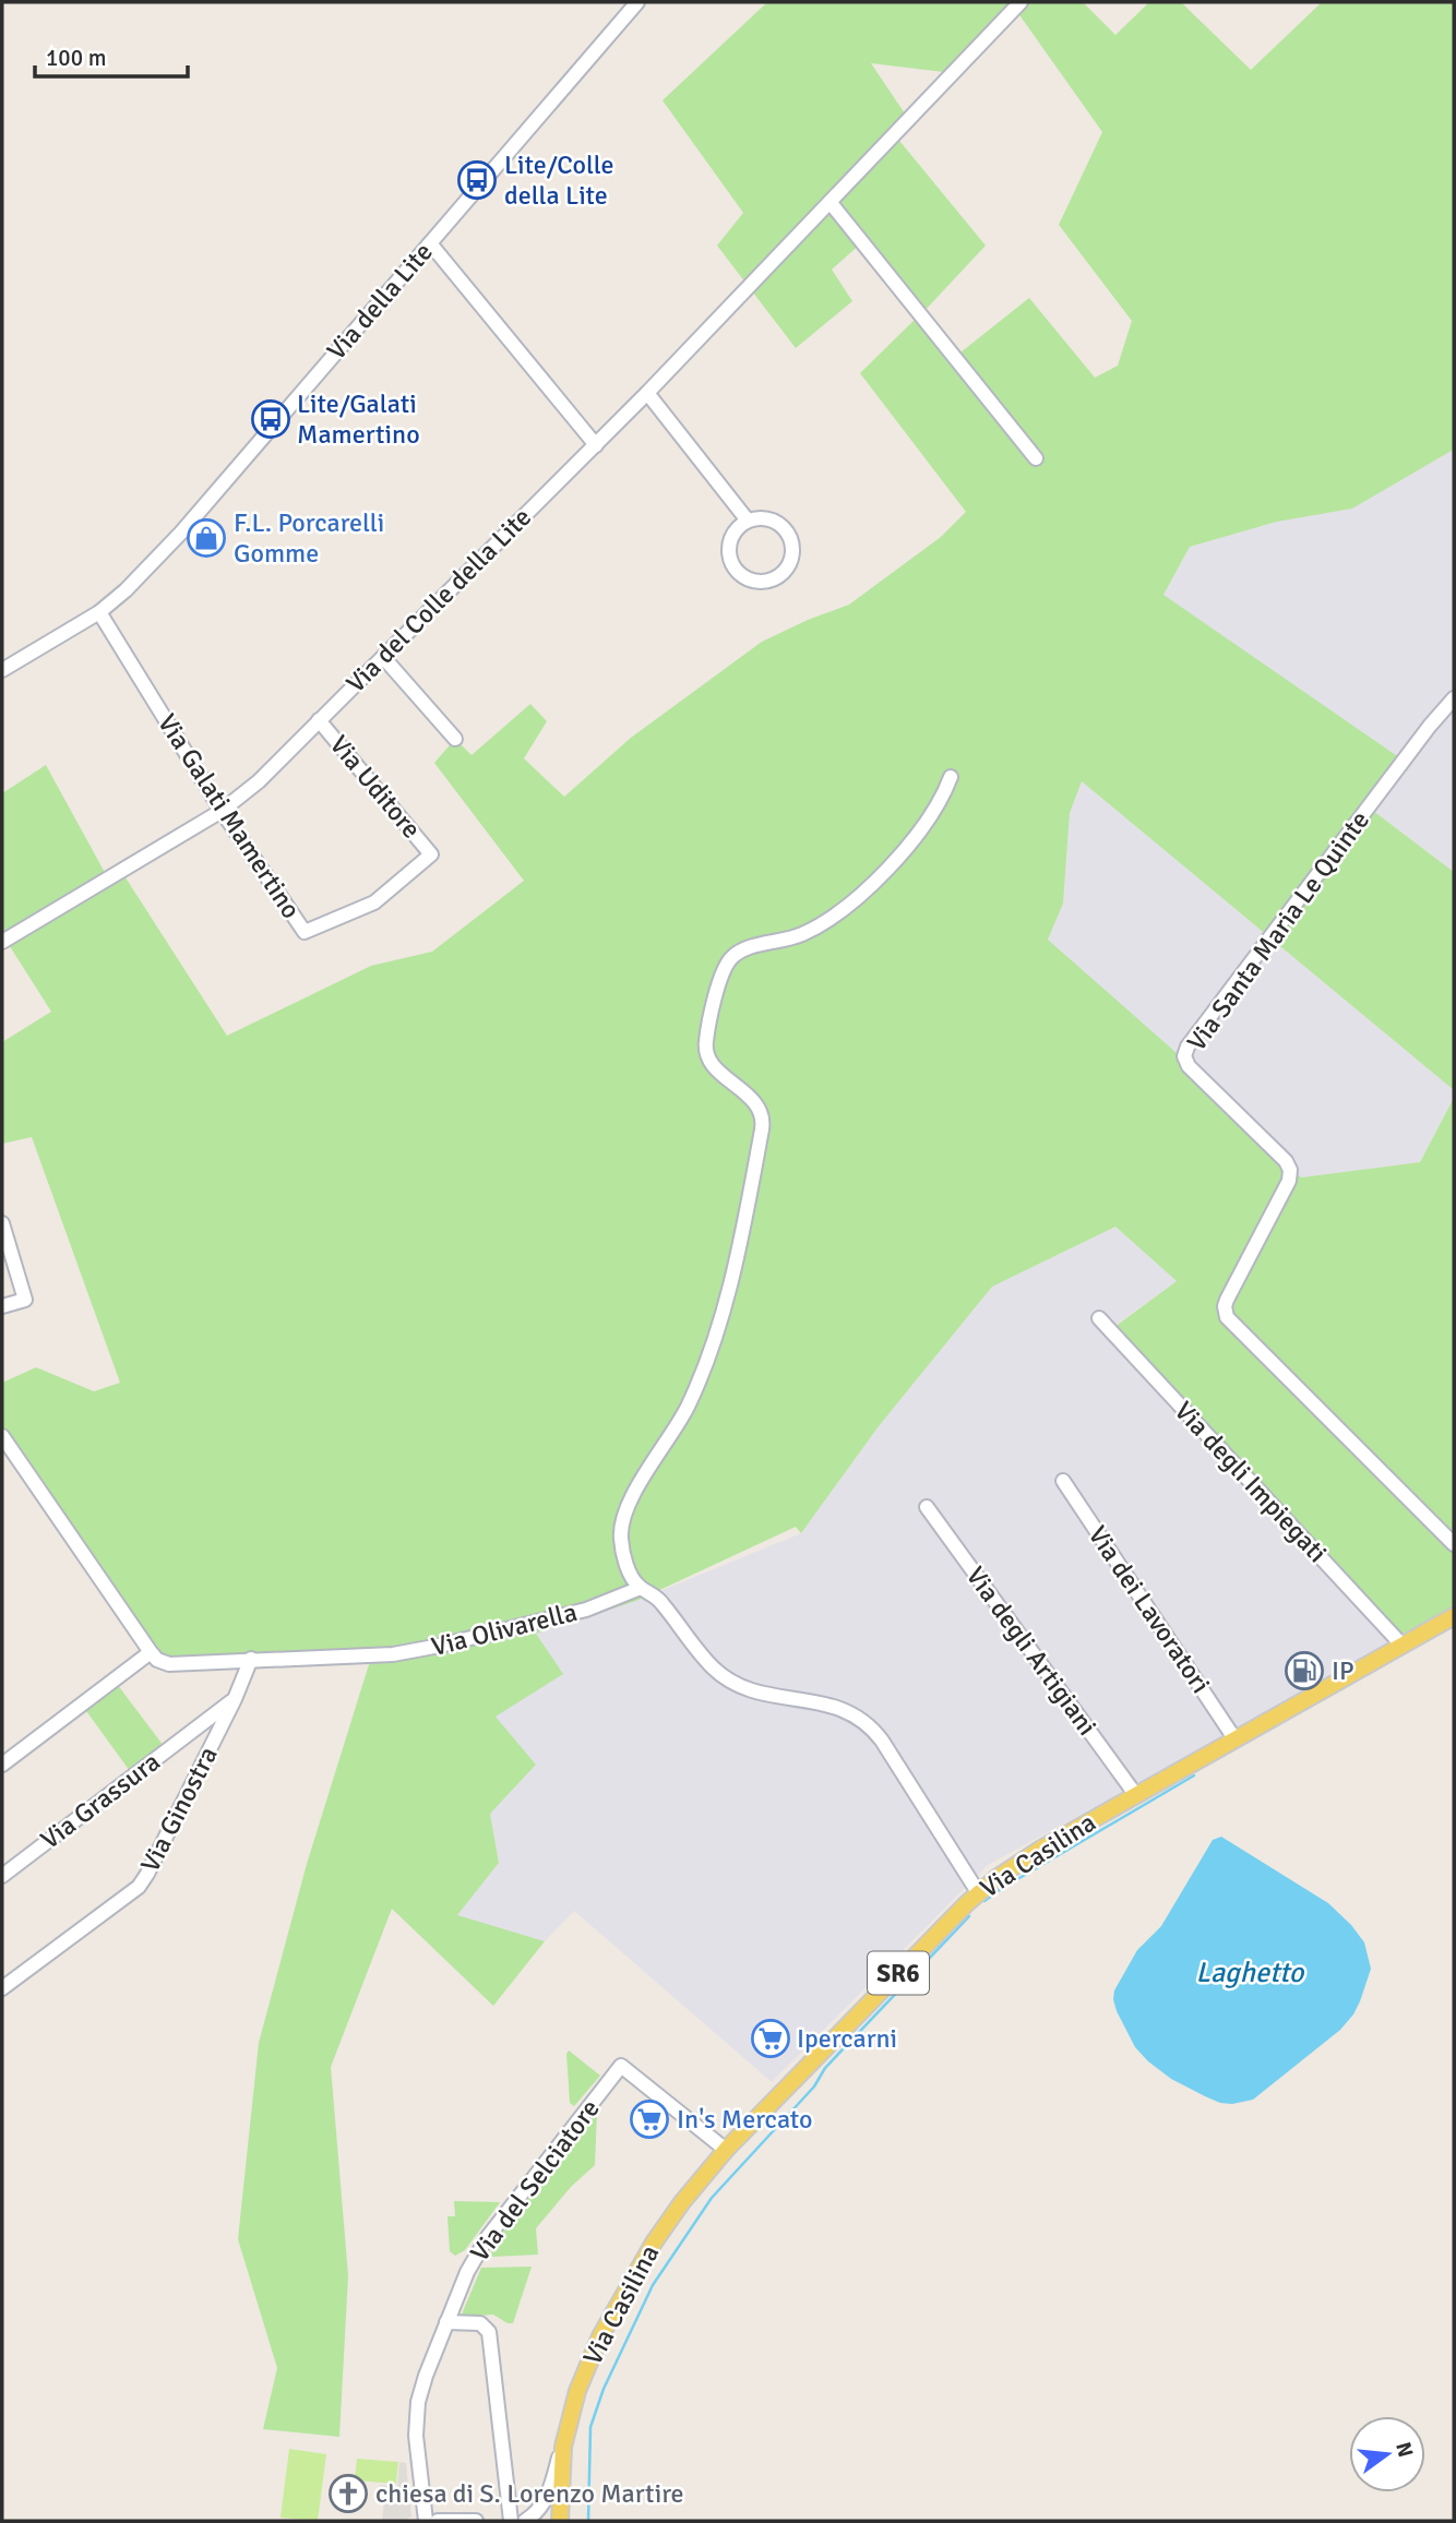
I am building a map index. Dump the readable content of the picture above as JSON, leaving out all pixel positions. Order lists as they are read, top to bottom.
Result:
{
  "streets": {
    "main road": ["Via Casilina", "SR6"],
    "street": [
      "Via della Lite",
      "Via del Colle della Lite",
      "Via Uditore",
      "Via Galati Mamertino",
      "Via Santa Maria Le Quinte",
      "Via degli Impiegati",
      "Via dei Lavoratori",
      "Via Olivarella",
      "Via degli Artigiani",
      "Via Grassura",
      "Via Ginostra",
      "Via del Selciatore"
    ]
  },
  "crossings": [
    ["Via della Lite", "Via Galati Mamertino"],
    ["Via del Colle della Lite", "Via Uditore"],
    ["Via del Colle della Lite", "Via Galati Mamertino"],
    ["Via Uditore", "Via Galati Mamertino"],
    ["Via degli Impiegati", "Via Casilina"],
    ["Via dei Lavoratori", "Via Casilina"],
    ["Via Olivarella", "Via Ginostra"],
    ["Via degli Artigiani", "Via Casilina"],
    ["Via Grassura", "Via Ginostra"],
    ["Via Casilina", "Via del Selciatore"]
  ],
  "water": ["Laghetto"],
  "places": {
    "bus stop": ["Lite/Colle della Lite", "Lite/Galati Mamertino"],
    "shop": ["F.L. Porcarelli Gomme"],
    "fuel station": ["IP"],
    "supermarket": ["Ipercarni", "In's Mercato"],
    "church": ["chiesa di S. Lorenzo Martire"]
  },
  "scale_bar": "100 m",
  "north": "right"
}
